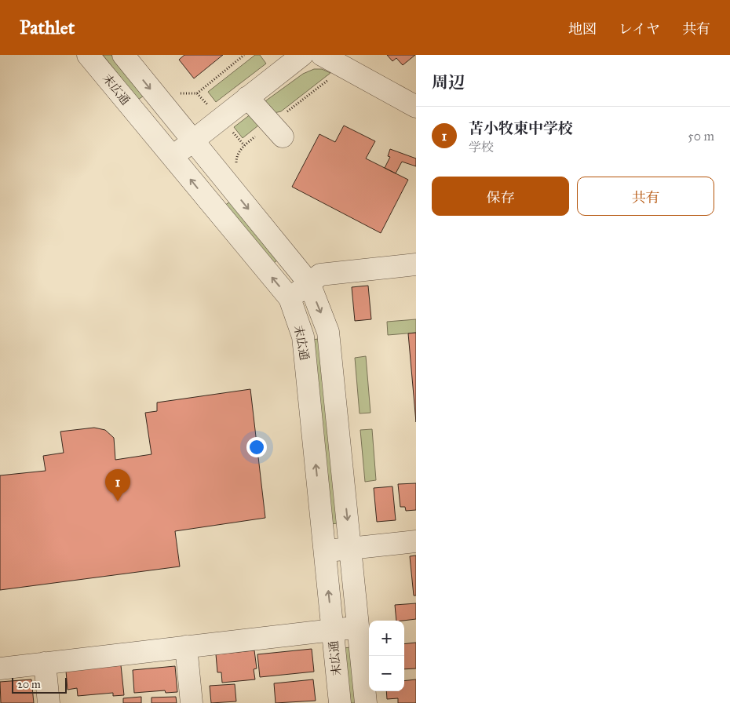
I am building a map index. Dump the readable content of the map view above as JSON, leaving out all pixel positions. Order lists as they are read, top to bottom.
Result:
{
  "streets": {
    "street": ["末広通"]
  },
  "scale_bar": "20 m",
  "page": {
    "header": "Pathlet",
    "nav": ["地図", "レイヤ", "共有"],
    "heading": "周辺",
    "list": [
      {
        "mark": "1",
        "name": "苫小牧東中学校",
        "note": "学校",
        "value": "50 m"
      }
    ],
    "buttons": ["保存", "共有"],
    "pins": "1",
    "map_buttons": ["+", "−"],
    "scale": "20 m"
  }
}
